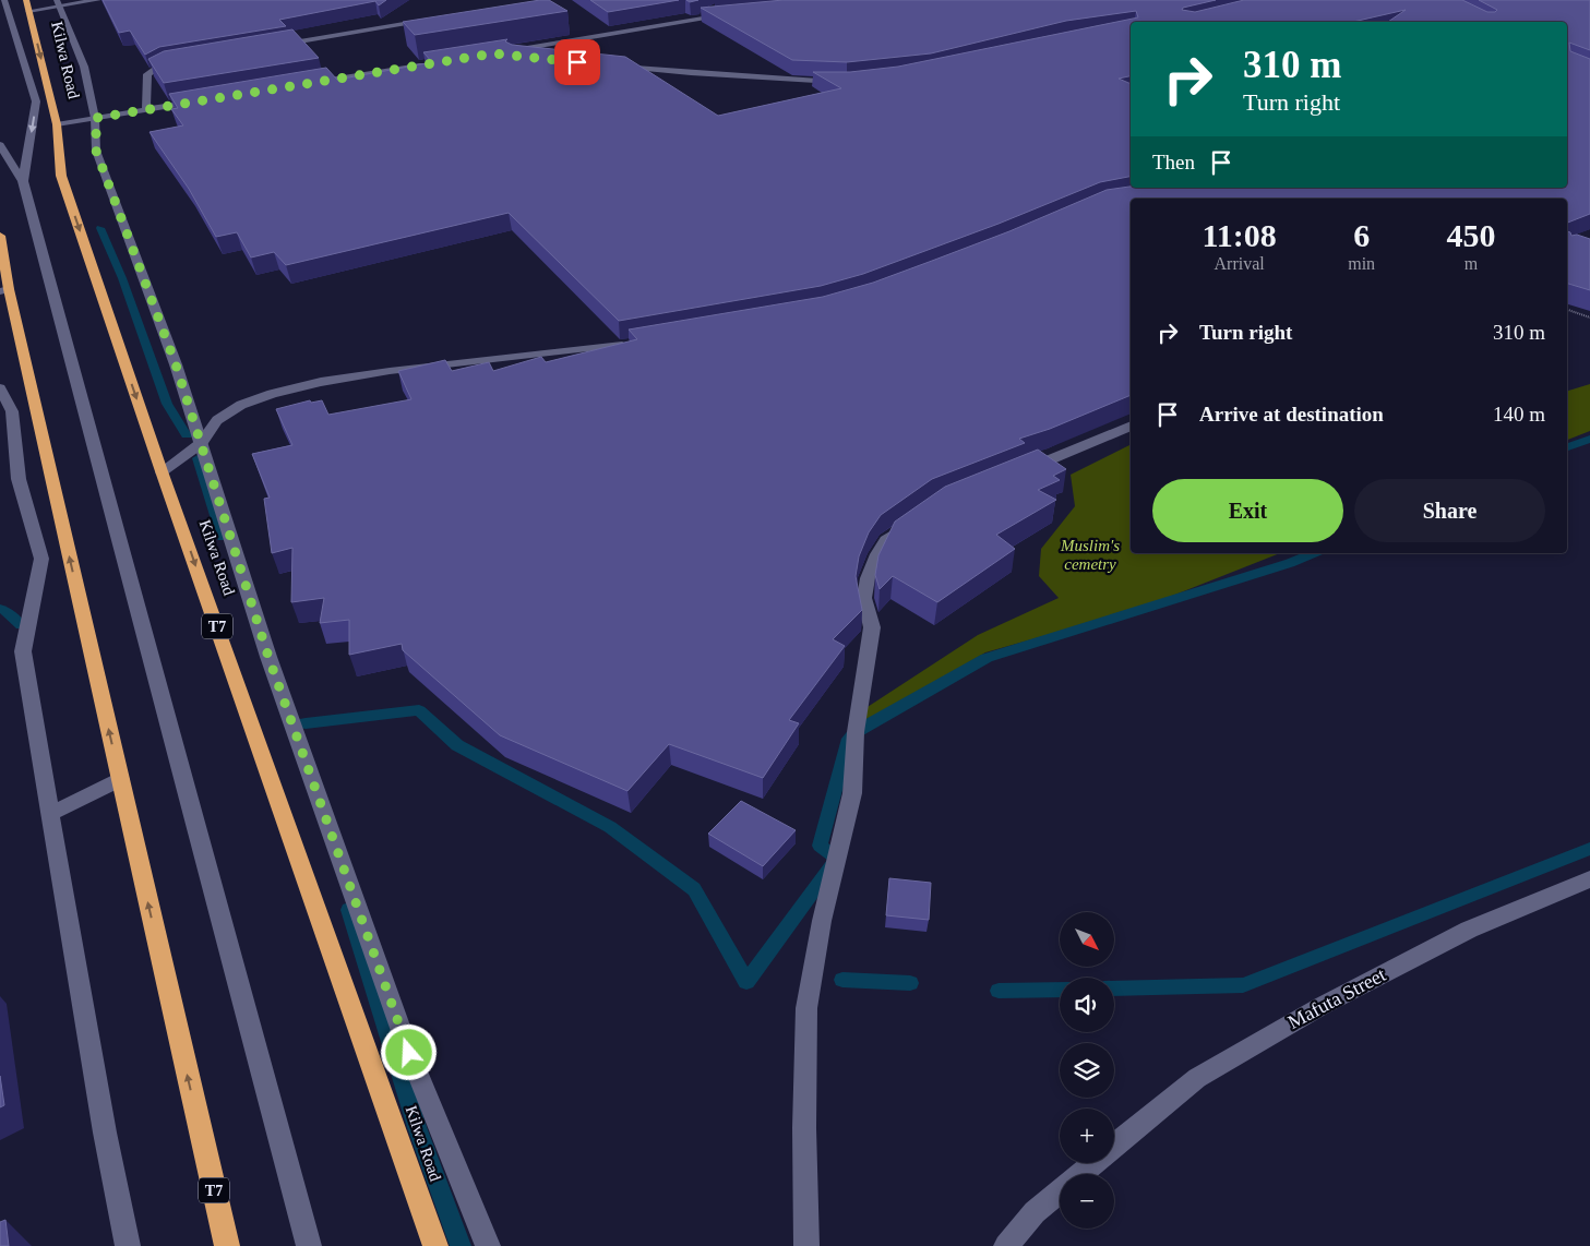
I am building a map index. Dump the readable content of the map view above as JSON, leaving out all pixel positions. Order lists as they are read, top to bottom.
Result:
{
  "streets": {
    "highway": ["Kilwa Road", "T7"],
    "street": ["Mafuta Street"]
  },
  "parks": ["Muslim's cemetry"],
  "north": "bottom right",
  "page": {
    "turn": ["310 m", "Turn right"],
    "then": "Then",
    "eta": [
      "11:08",
      "Arrival",
      "6",
      "min",
      "450",
      "m"
    ],
    "list": [
      {
        "name": "Turn right",
        "value": "310 m"
      },
      {
        "name": "Arrive at destination",
        "value": "140 m"
      }
    ],
    "buttons": ["Exit", "Share"],
    "map_buttons": ["+", "−"]
  }
}
